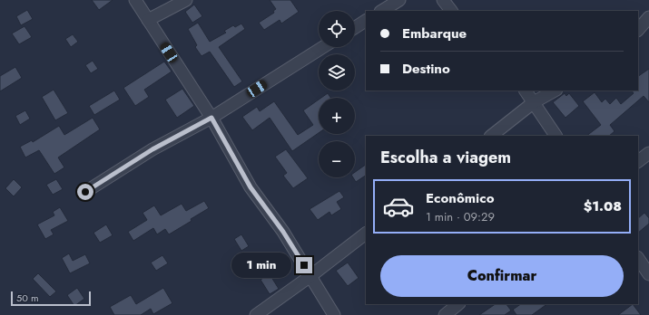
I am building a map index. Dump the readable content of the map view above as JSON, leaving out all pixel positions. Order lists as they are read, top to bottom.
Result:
{
  "scale_bar": "50 m",
  "page": {
    "map_buttons": ["+", "−"],
    "banner": ["Embarque", "Destino"],
    "heading": "Escolha a viagem",
    "list": [
      {
        "name": "Econômico",
        "note": "1 min · 09:29",
        "value": "$1.08"
      }
    ],
    "buttons": "Confirmar",
    "bubble": "1 min",
    "scale": "50 m"
  }
}
